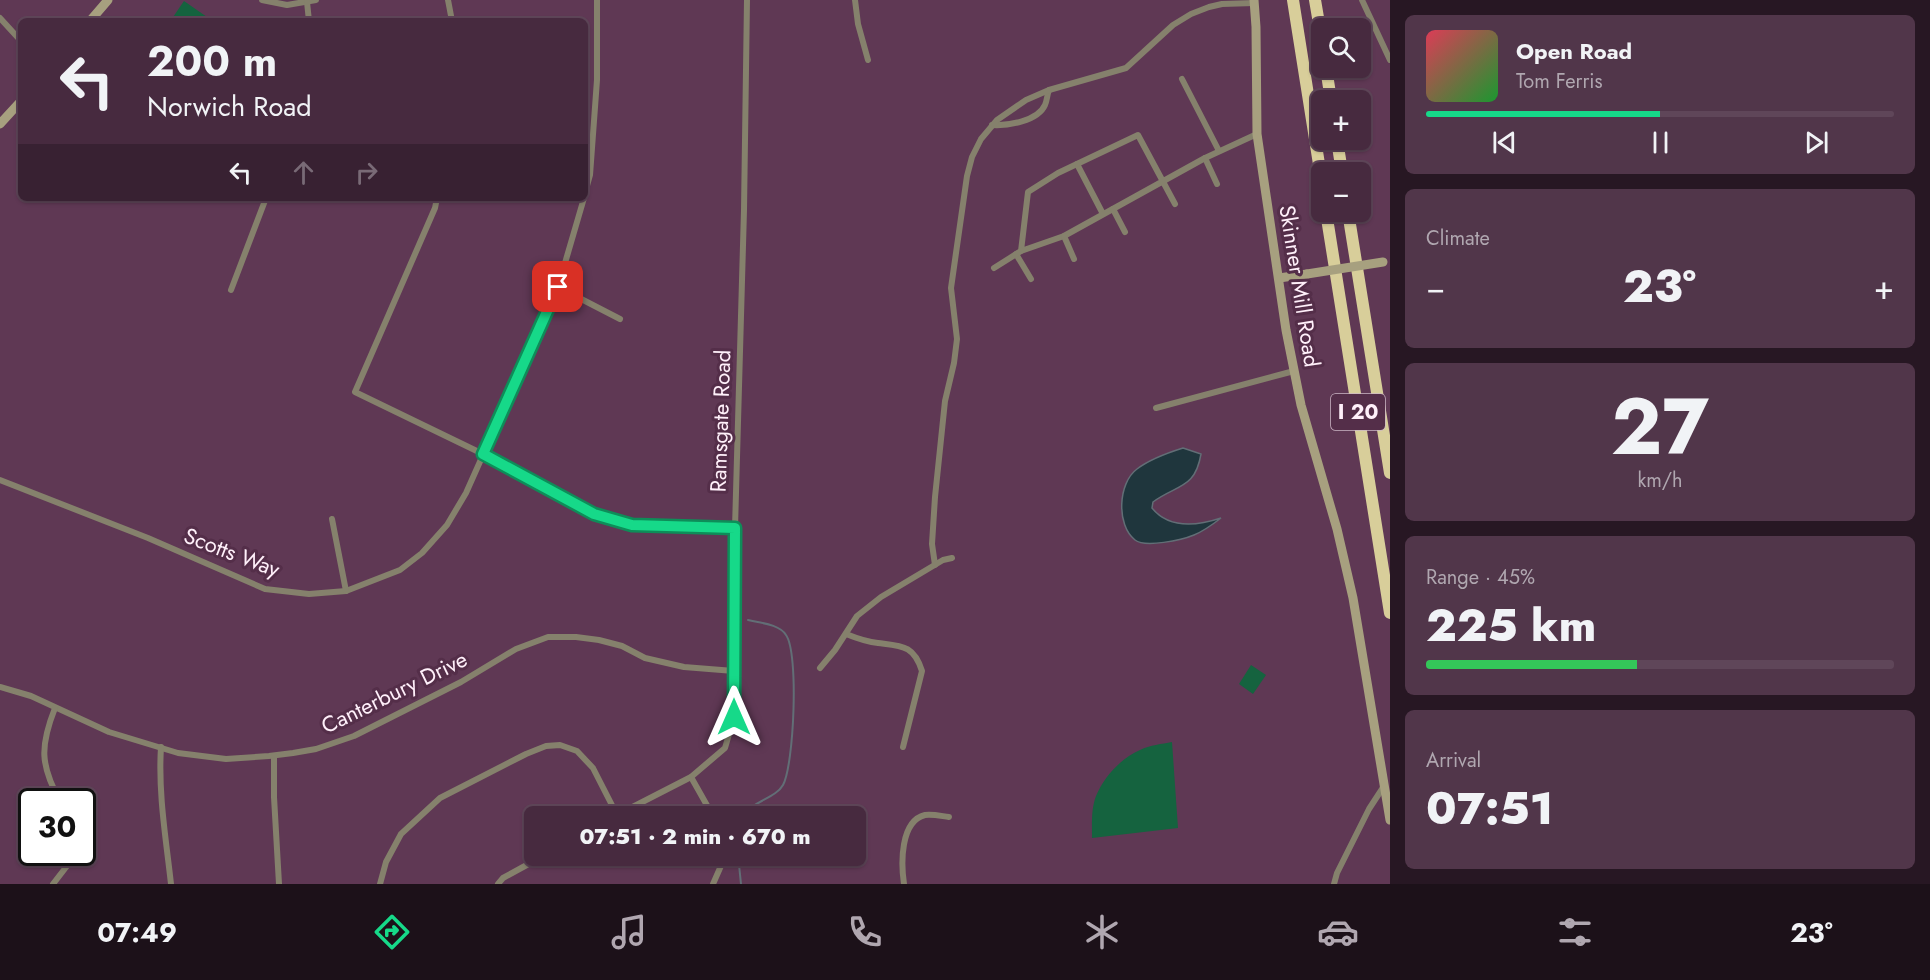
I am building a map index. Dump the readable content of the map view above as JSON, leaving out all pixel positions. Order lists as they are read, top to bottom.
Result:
{
  "streets": {
    "highway": ["I 20"],
    "street": [
      "Skinner Mill Road",
      "Ramsgate Road",
      "Scotts Way",
      "Canterbury Drive"
    ]
  },
  "crossings": [
    ["Ramsgate Road", "Canterbury Drive"]
  ],
  "page": {
    "map_buttons": ["+", "−"],
    "turn": ["200 m", "Norwich Road"],
    "song": ["Open Road", "Tom Ferris"],
    "tile": [
      "Climate",
      ["27", "km/h"],
      ["Range · 45%", "225 km"],
      ["Arrival", "07:51"]
    ],
    "heat": ["−", "23°", "+"],
    "limit": "30",
    "trip": "07:51 · 2 min · 670 m",
    "tabs": ["07:49", "23°"]
  }
}
